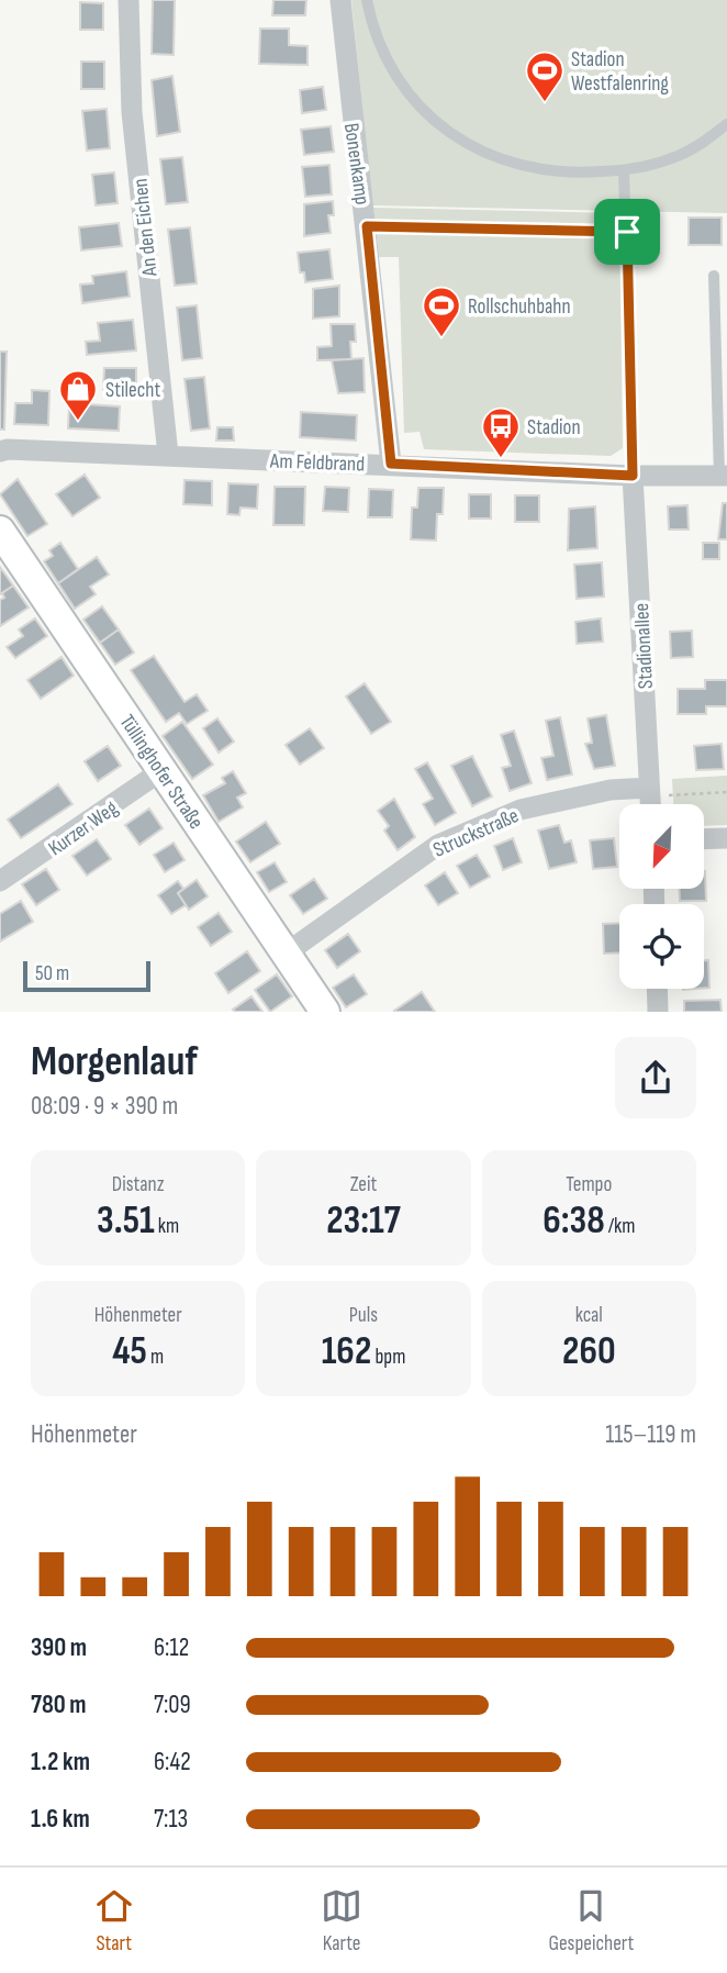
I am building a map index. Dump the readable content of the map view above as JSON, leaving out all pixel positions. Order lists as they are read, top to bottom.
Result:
{
  "streets": {
    "main road": ["Tüllinghofer Straße"],
    "street": [
      "Bonenkamp",
      "An den Eichen",
      "Am Feldbrand",
      "Stadionallee",
      "Kurzer Weg",
      "Struckstraße"
    ]
  },
  "crossings": [
    ["Bonenkamp", "Am Feldbrand"],
    ["An den Eichen", "Am Feldbrand"],
    ["Am Feldbrand", "Stadionallee"],
    ["Stadionallee", "Struckstraße"],
    ["Tüllinghofer Straße", "Kurzer Weg"],
    ["Tüllinghofer Straße", "Struckstraße"]
  ],
  "places": {
    "sports": ["Stadion Westfalenring", "Rollschuhbahn"],
    "shop": ["Stilecht"],
    "bus stop": ["Stadion"]
  },
  "scale_bar": "50 m",
  "north": "bottom left",
  "page": {
    "scale": "50 m",
    "heading": ["Morgenlauf", "08:09 · 9 × 390 m"],
    "stats": [
      ["Distanz", "3.51 km"],
      ["Zeit", "23:17"],
      ["Tempo", "6:38 /km"],
      ["Höhenmeter", "45 m"],
      ["Puls", "162 bpm"],
      ["kcal", "260"]
    ],
    "chart": ["Höhenmeter", "115–119 m"],
    "list": [
      {
        "name": "390 m",
        "note": "6:12"
      },
      {
        "name": "780 m",
        "note": "7:09"
      },
      {
        "name": "1.2 km",
        "note": "6:42"
      },
      {
        "name": "1.6 km",
        "note": "7:13"
      }
    ],
    "tabs": ["Start", "Karte", "Gespeichert"]
  }
}
